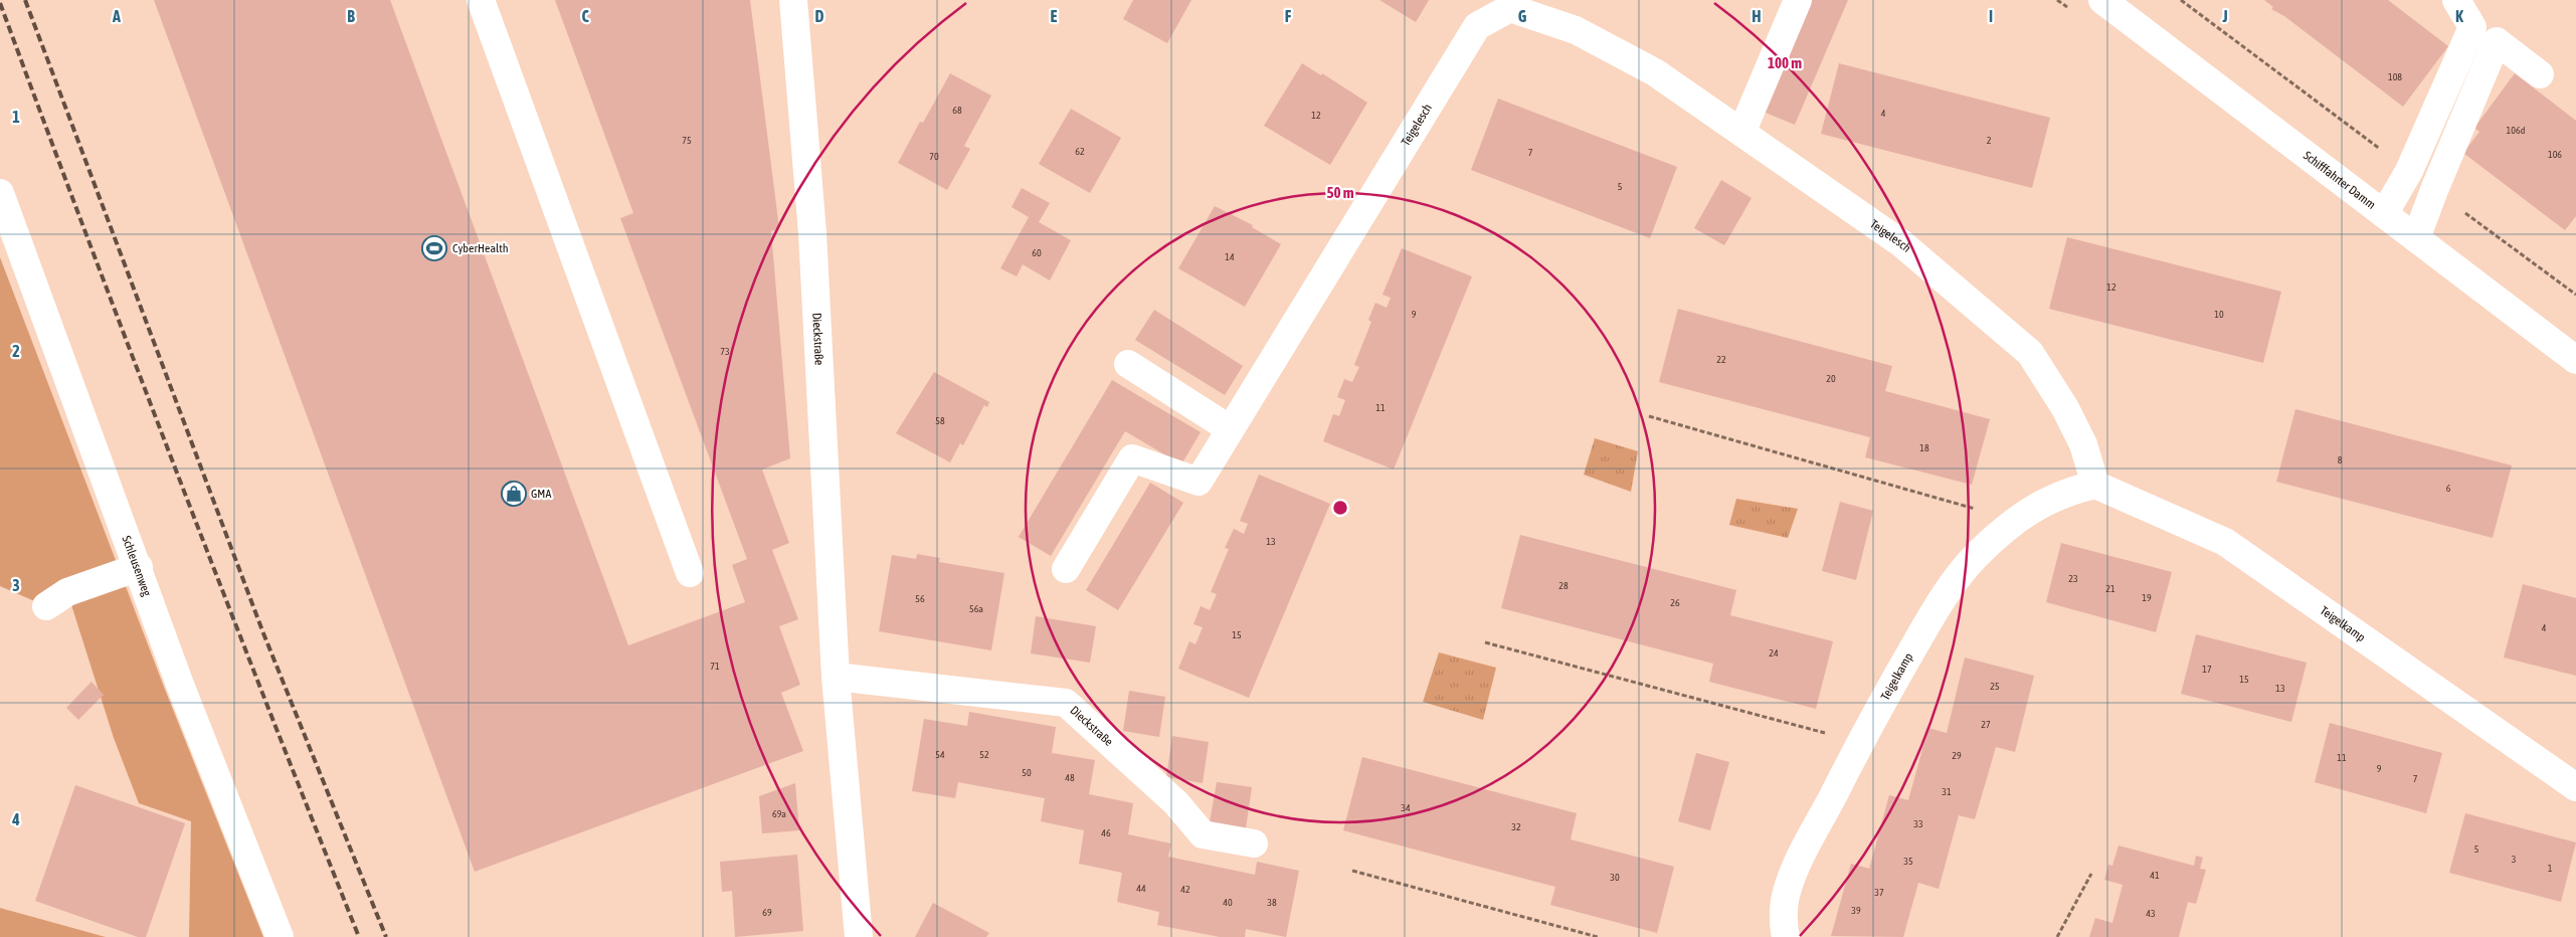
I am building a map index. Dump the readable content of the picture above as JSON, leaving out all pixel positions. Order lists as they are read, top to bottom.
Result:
{
  "streets": {
    "street": [
      "Teigelesch",
      "Schifffahrter Damm",
      "Dieckstraße",
      "Schleusenweg",
      "Teigelkamp"
    ]
  },
  "crossings": [
    ["Teigelesch", "Teigelkamp"]
  ],
  "places": {
    "sports": ["CyberHealth"],
    "shop": ["GMA"]
  },
  "house_numbers": [
    "108",
    "68",
    "4",
    "12",
    "106d",
    "75",
    "2",
    "62",
    "7",
    "106",
    "70",
    "5",
    "60",
    "14",
    "12",
    "9",
    "10",
    "73",
    "22",
    "20",
    "11",
    "58",
    "18",
    "8",
    "6",
    "13",
    "23",
    "28",
    "21",
    "19",
    "56",
    "26",
    "56a",
    "4",
    "15",
    "24",
    "71",
    "17",
    "15",
    "25",
    "13",
    "27",
    "54",
    "52",
    "29",
    "11",
    "9",
    "50",
    "48",
    "7",
    "31",
    "34",
    "69a",
    "33",
    "32",
    "46",
    "5",
    "3",
    "35",
    "1",
    "41",
    "30",
    "44",
    "42",
    "37",
    "40",
    "38",
    "39",
    "69",
    "43"
  ],
  "grid": {
    "columns": [
      "A",
      "B",
      "C",
      "D",
      "E",
      "F",
      "G",
      "H",
      "I",
      "J",
      "K"
    ],
    "rows": [
      "1",
      "2",
      "3",
      "4"
    ]
  },
  "rings": ["100 m", "50 m"]
}
